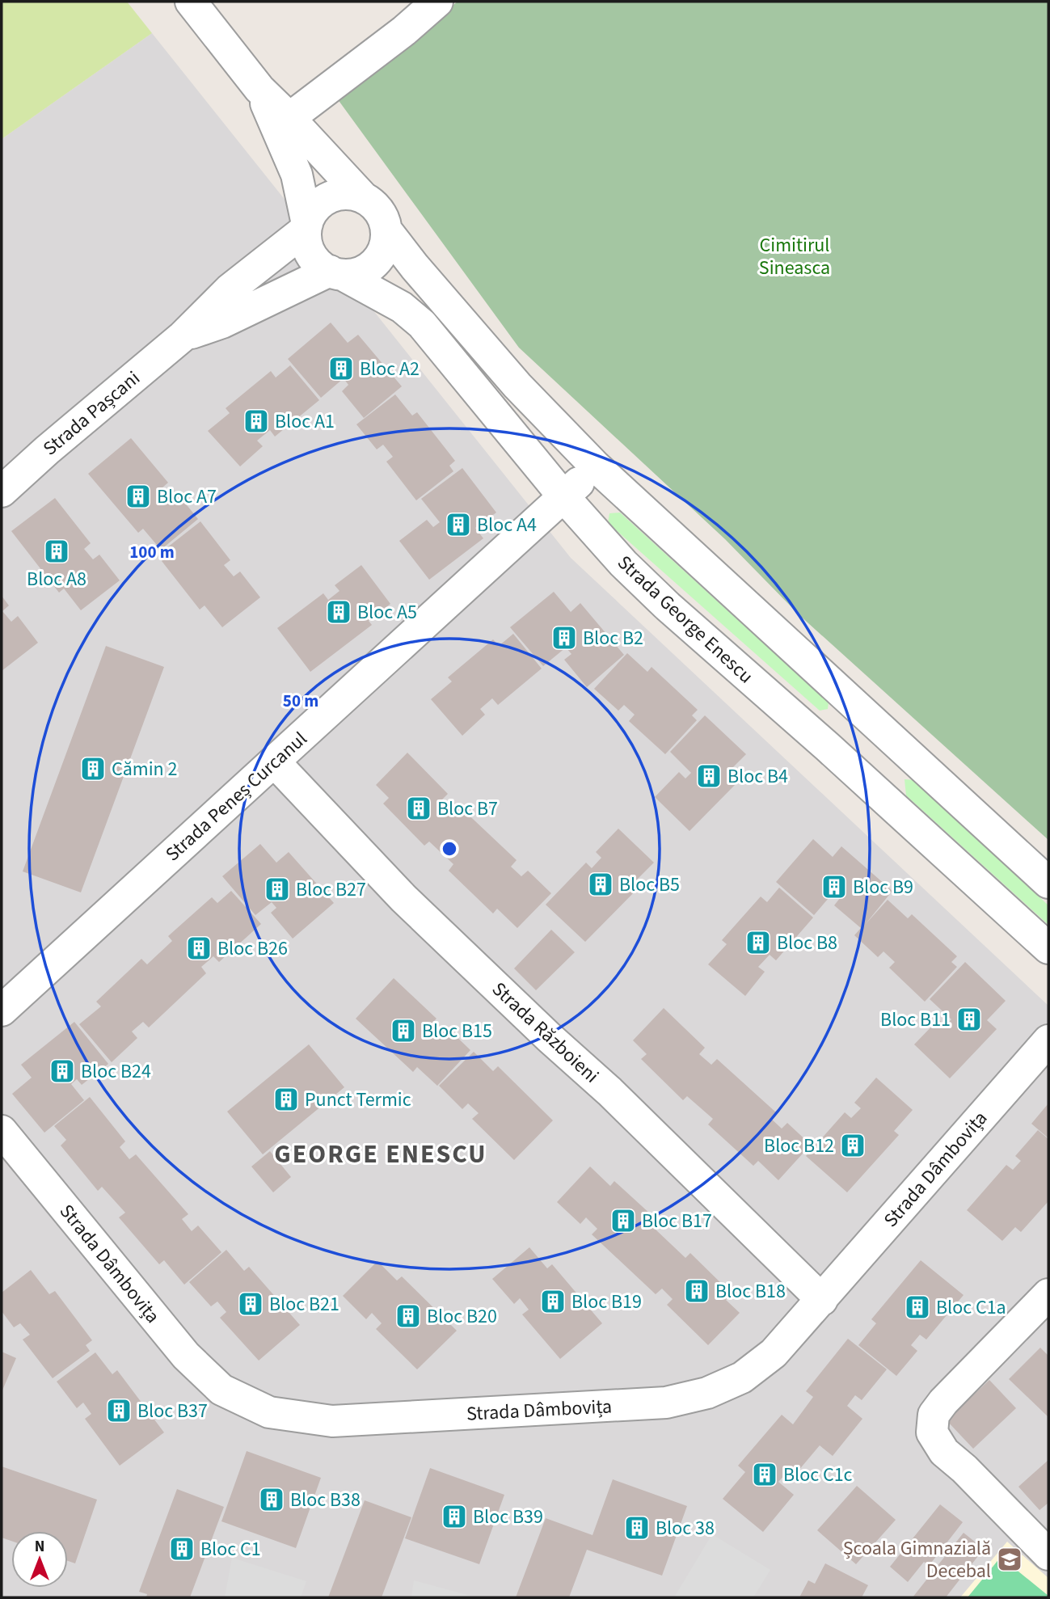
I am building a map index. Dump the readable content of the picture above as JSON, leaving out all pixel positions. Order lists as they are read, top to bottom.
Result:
{
  "streets": {
    "street": [
      "Strada Pașcani",
      "Strada George Enescu",
      "Strada Peneș Curcanul",
      "Strada Războieni",
      "Strada Dâmbovița"
    ]
  },
  "crossings": [
    ["Strada Pașcani", "Strada George Enescu"],
    ["Strada George Enescu", "Strada Peneș Curcanul"],
    ["Strada Peneș Curcanul", "Strada Războieni"],
    ["Strada Războieni", "Strada Dâmbovița"]
  ],
  "districts": ["GEORGE ENESCU"],
  "parks": ["Cimitirul Sineasca"],
  "places": {
    "building": [
      "Bloc A2",
      "Bloc A1",
      "Bloc A7",
      "Bloc A4",
      "Bloc A8",
      "Bloc A5",
      "Bloc B2",
      "Cămin 2",
      "Bloc B4",
      "Bloc B7",
      "Bloc B5",
      "Bloc B9",
      "Bloc B27",
      "Bloc B8",
      "Bloc B26",
      "Bloc B11",
      "Bloc B15",
      "Bloc B24",
      "Punct Termic",
      "Bloc B12",
      "Bloc B17",
      "Bloc B18",
      "Bloc B19",
      "Bloc B21",
      "Bloc C1a",
      "Bloc B20",
      "Bloc B37",
      "Bloc C1c",
      "Bloc B38",
      "Bloc B39",
      "Bloc 38",
      "Bloc C1"
    ],
    "school or university": ["Școala Gimnazială Decebal"]
  },
  "north": "top",
  "rings": ["100 m", "50 m"]
}
